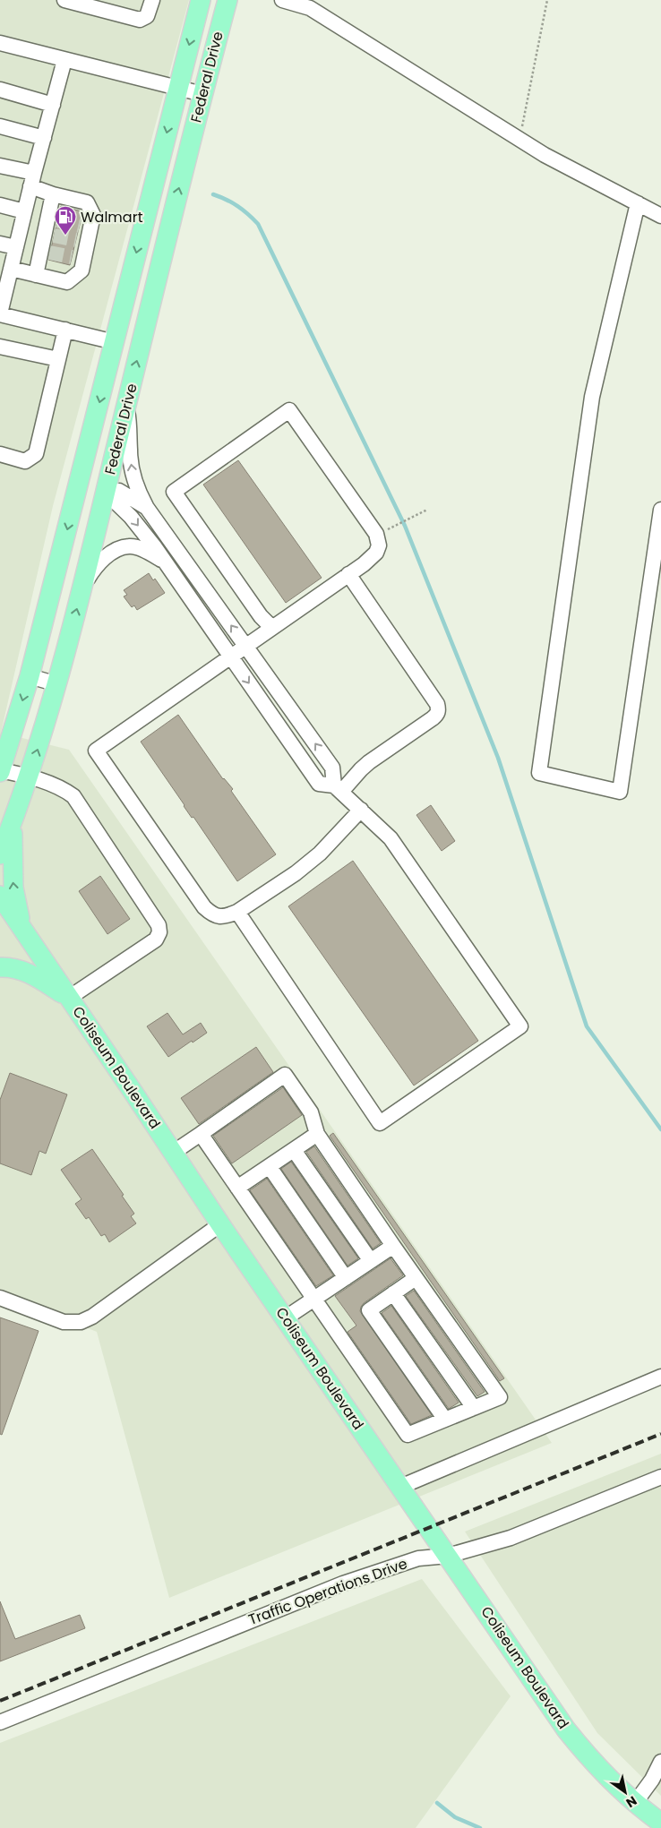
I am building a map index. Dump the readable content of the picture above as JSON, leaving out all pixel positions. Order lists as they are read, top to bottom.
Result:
{
  "streets": {
    "main road": ["Federal Drive", "Coliseum Boulevard"],
    "street": ["Traffic Operations Drive"]
  },
  "crossings": [
    ["Coliseum Boulevard", "Traffic Operations Drive"]
  ],
  "places": {
    "fuel station": ["Walmart"]
  },
  "north": "bottom right"
}
